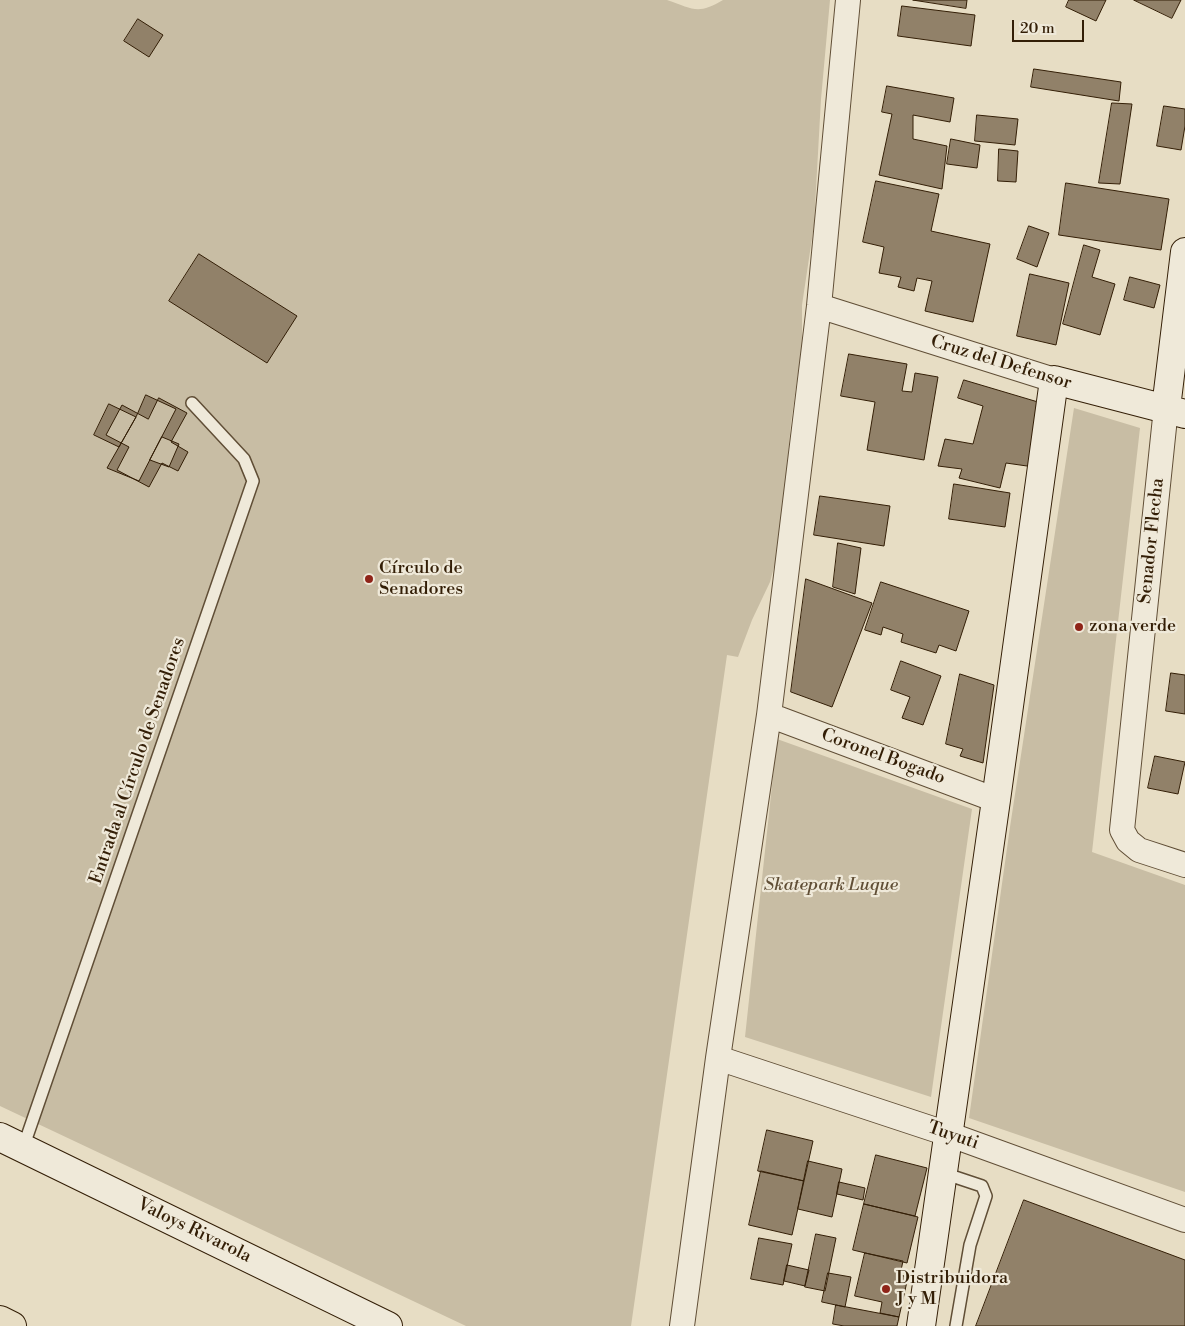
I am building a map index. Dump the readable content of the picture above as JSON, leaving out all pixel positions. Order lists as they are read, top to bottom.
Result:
{
  "streets": {
    "street": [
      "Cruz del Defensor",
      "Senador Flecha",
      "Coronel Bogado",
      "Tuyuti",
      "Valoys Rivarola"
    ],
    "lane": ["Entrada al Círculo de Senadores"]
  },
  "crossings": [
    ["Cruz del Defensor", "Senador Flecha"],
    ["Entrada al Círculo de Senadores", "Valoys Rivarola"]
  ],
  "parks": ["Skatepark Luque"],
  "places": ["Círculo de Senadores", "zona verde", "Distribuidora J y M"],
  "scale_bar": "20 m"
}
